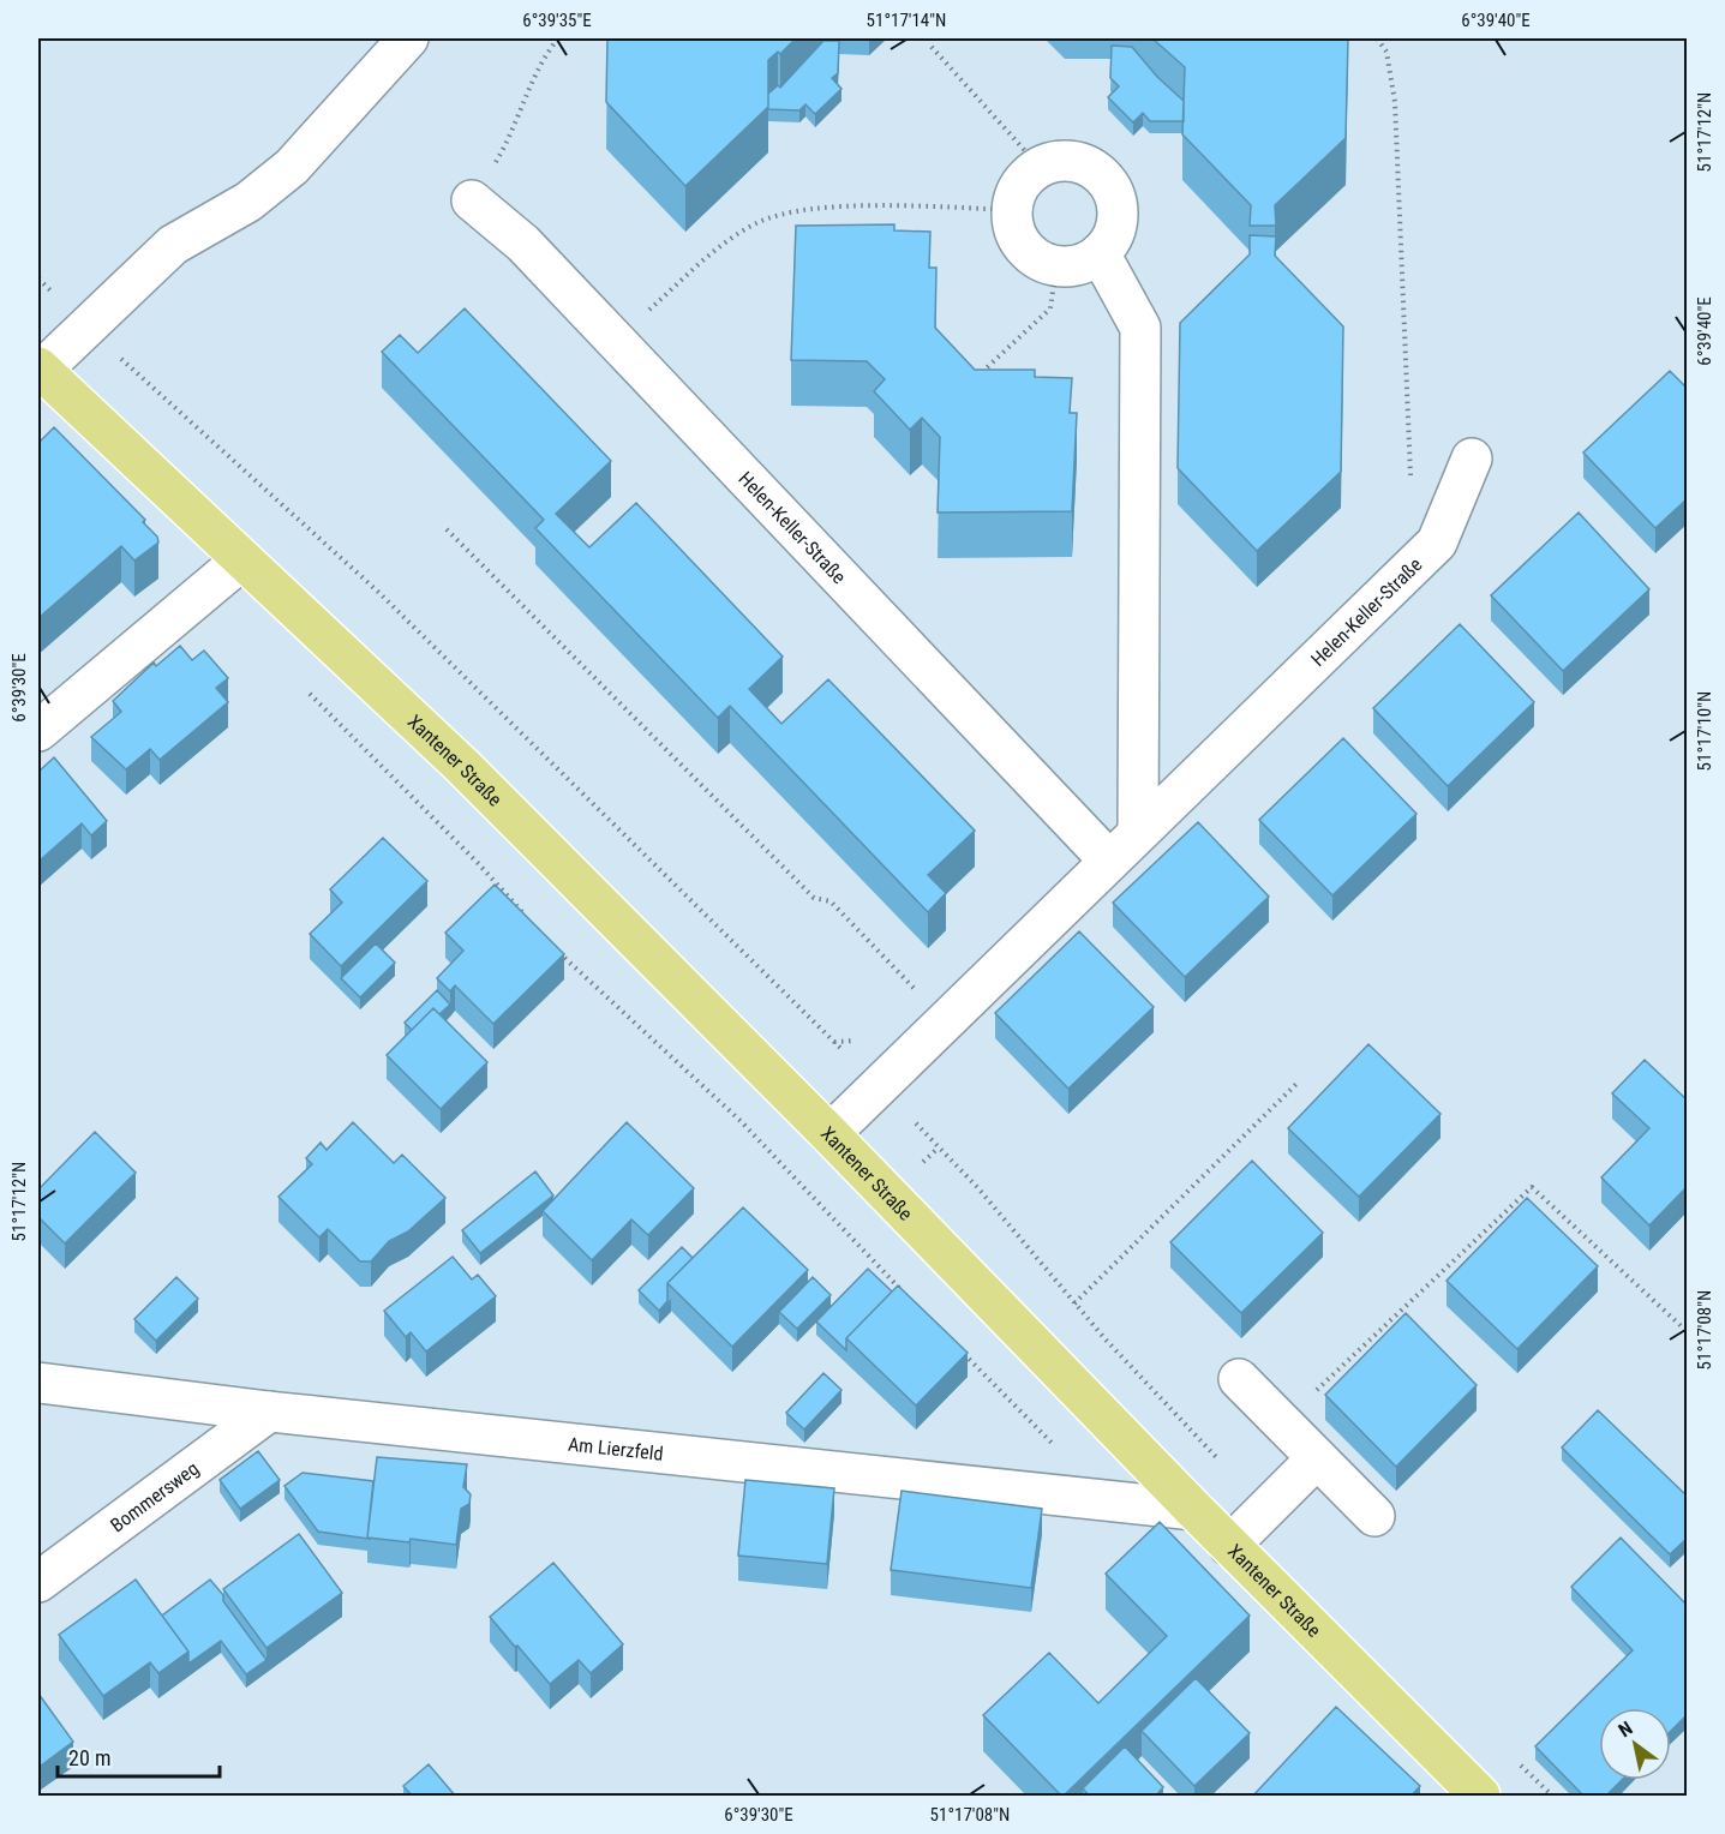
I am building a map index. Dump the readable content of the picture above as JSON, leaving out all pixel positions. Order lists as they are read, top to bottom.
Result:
{
  "streets": {
    "main road": ["Xantener Straße"],
    "street": ["Helen-Keller-Straße", "Am Lierzfeld", "Bommersweg"]
  },
  "crossings": [
    ["Helen-Keller-Straße", "Xantener Straße"],
    ["Xantener Straße", "Am Lierzfeld"],
    ["Am Lierzfeld", "Bommersweg"]
  ],
  "scale_bar": "20 m",
  "north": "top left",
  "coordinates": [
    "6°39'35\"E",
    "51°17'14\"N",
    "6°39'40\"E",
    "51°17'12\"N",
    "6°39'30\"E",
    "51°17'10\"N",
    "51°17'08\"N"
  ]
}
